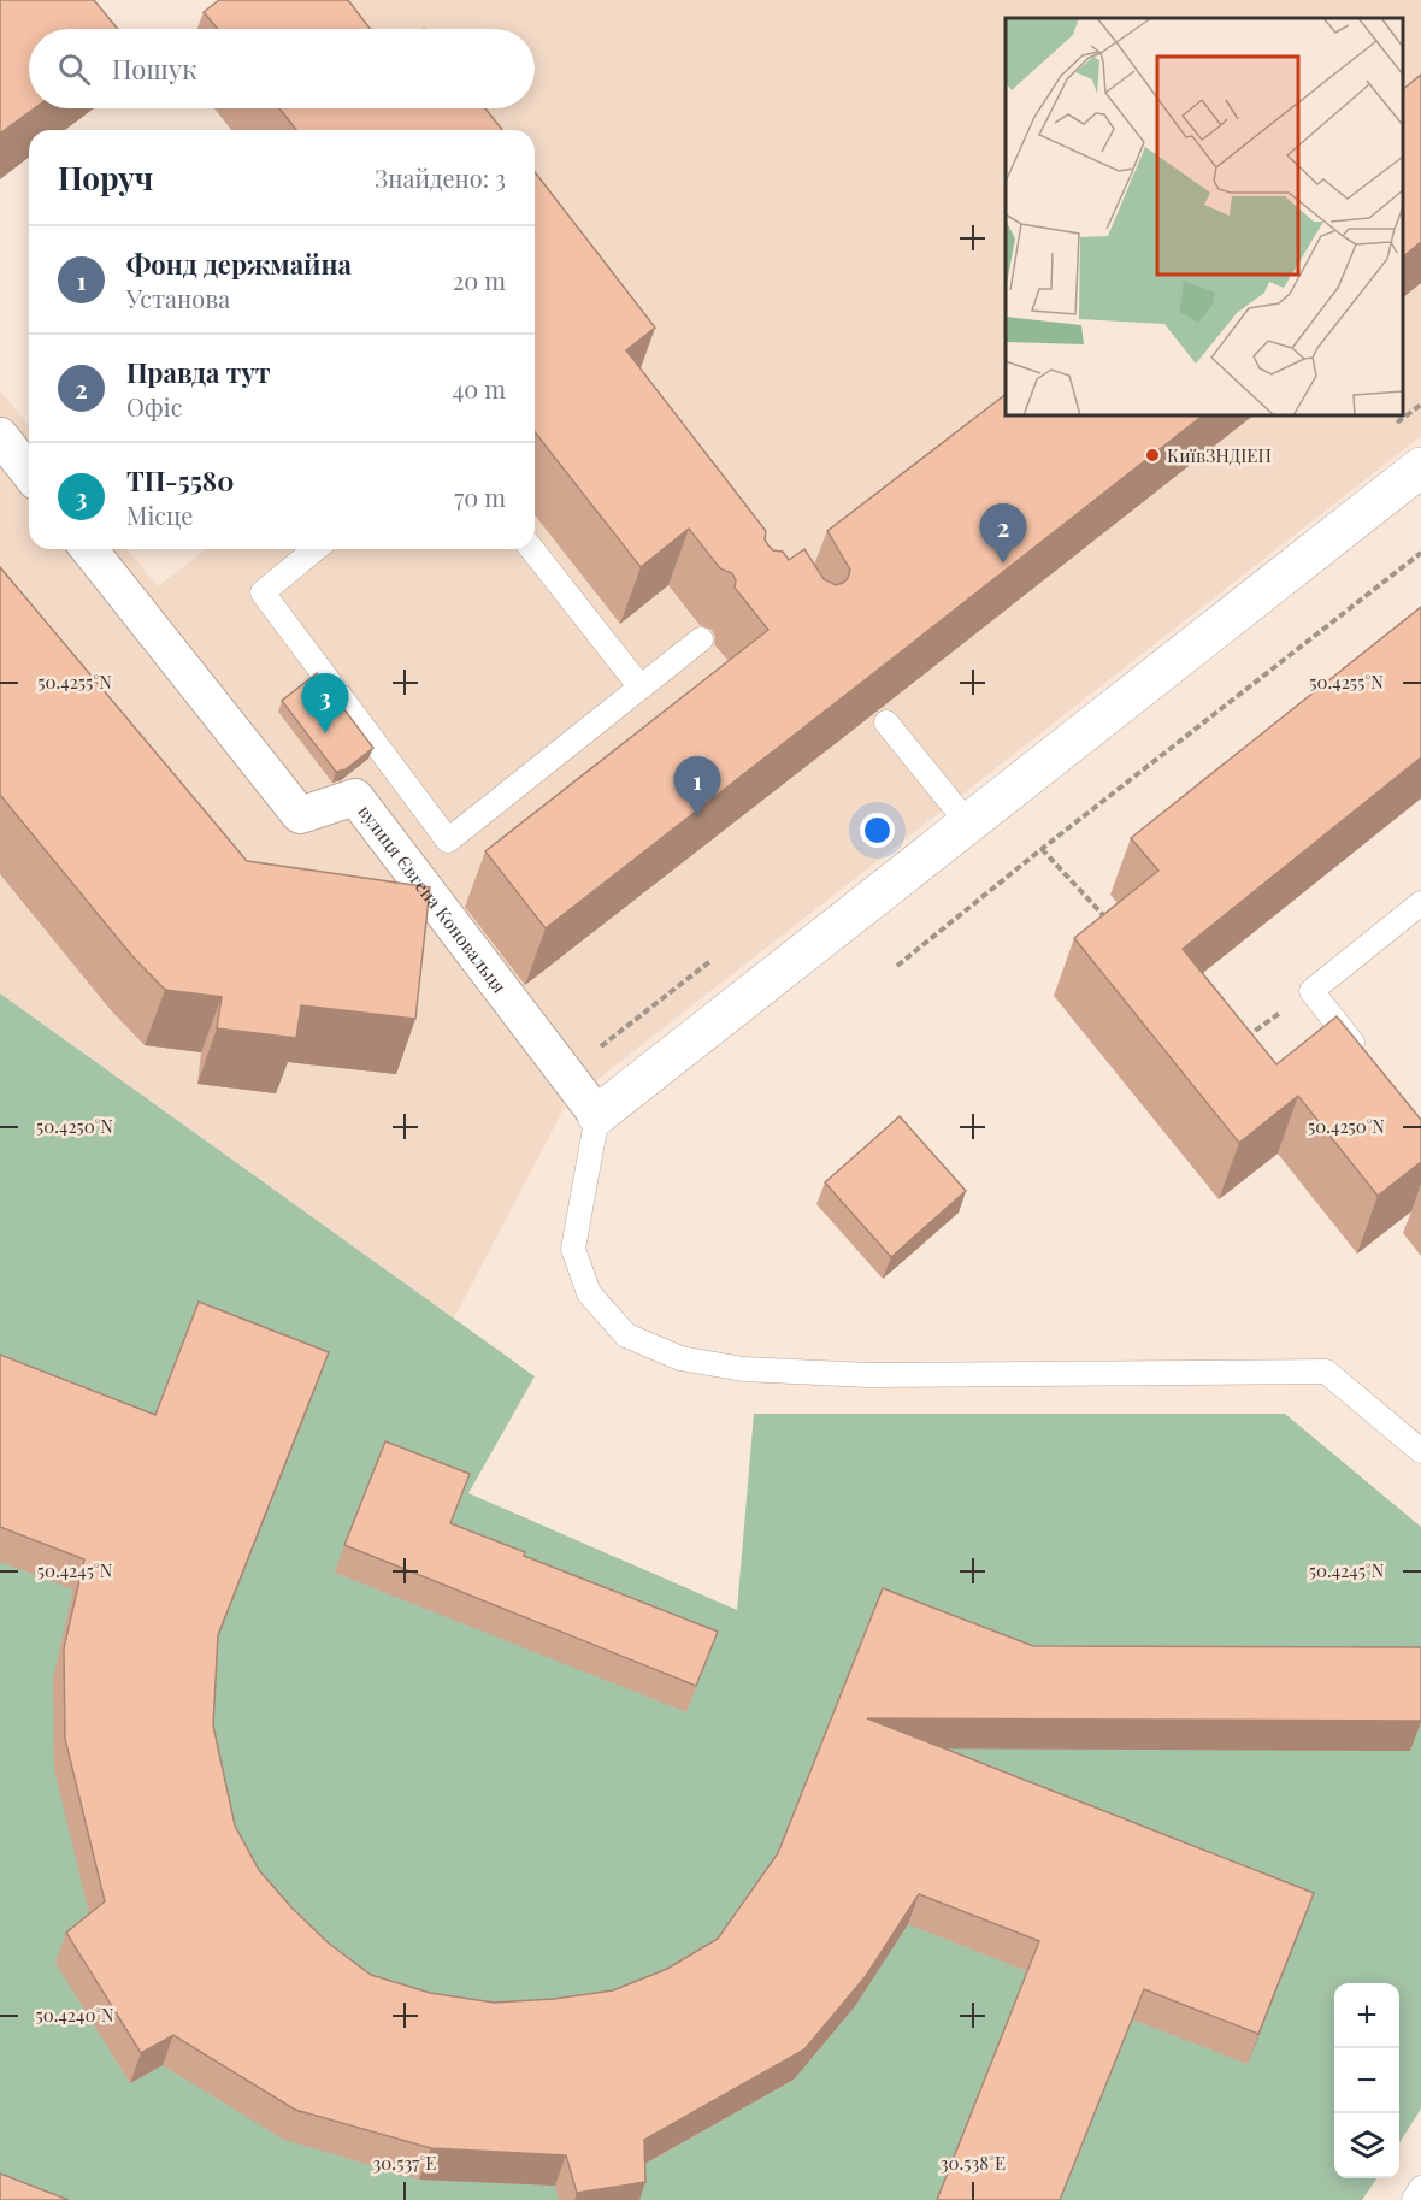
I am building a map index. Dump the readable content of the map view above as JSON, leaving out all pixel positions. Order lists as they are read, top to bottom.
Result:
{
  "streets": {
    "street": ["вулиця Євгена Коновальця"]
  },
  "places": ["КиївЗНДІЕП"],
  "page": {
    "search": "Пошук",
    "heading": ["Поруч", "Знайдено: 3"],
    "list": [
      {
        "mark": "1",
        "name": "Фонд держмайна",
        "note": "Установа",
        "value": "20 m"
      },
      {
        "mark": "2",
        "name": "Правда тут",
        "note": "Офіс",
        "value": "40 m"
      },
      {
        "mark": "3",
        "name": "ТП-5580",
        "note": "Місце",
        "value": "70 m"
      }
    ],
    "pins": ["2", "3", "1"],
    "map_buttons": ["+", "−"]
  },
  "coordinates": [
    "50.4255°N",
    "50.4250°N",
    "50.4245°N",
    "50.4240°N",
    "30.537°E",
    "30.538°E"
  ]
}
